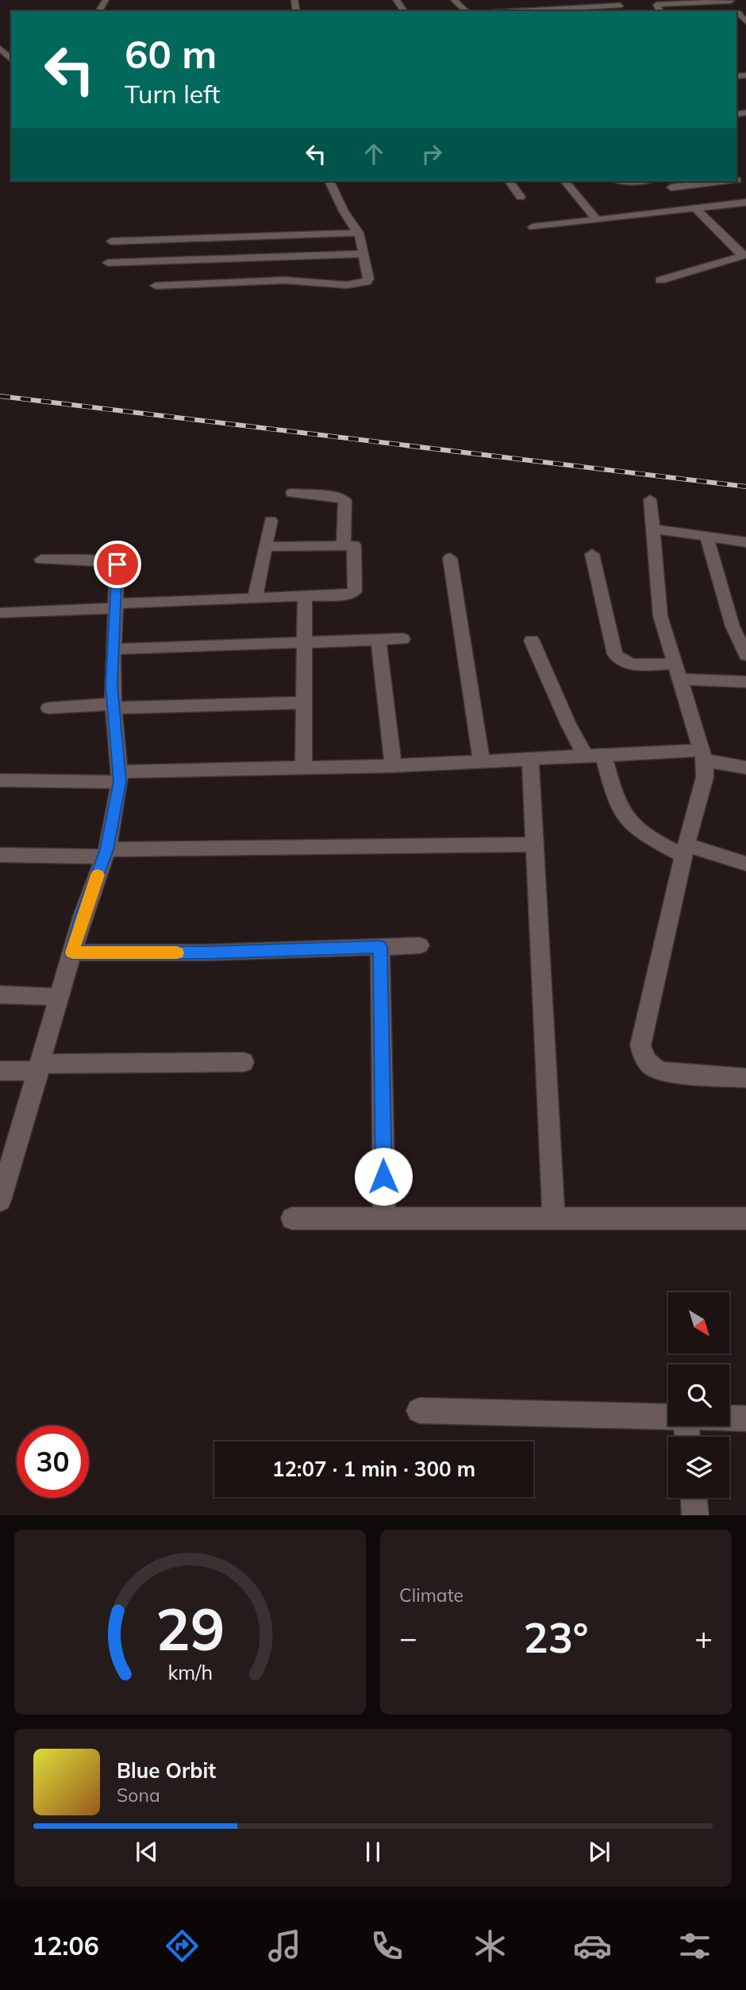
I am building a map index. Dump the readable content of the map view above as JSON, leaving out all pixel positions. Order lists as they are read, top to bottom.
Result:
{
  "north": "bottom right",
  "page": {
    "turn": ["60 m", "Turn left"],
    "limit": "30",
    "trip": "12:07 · 1 min · 300 m",
    "tile": "Climate",
    "heat": ["−", "23°", "+"],
    "song": ["Blue Orbit", "Sona"],
    "tabs": "12:06",
    "gauge": ["29", "km/h"]
  }
}
